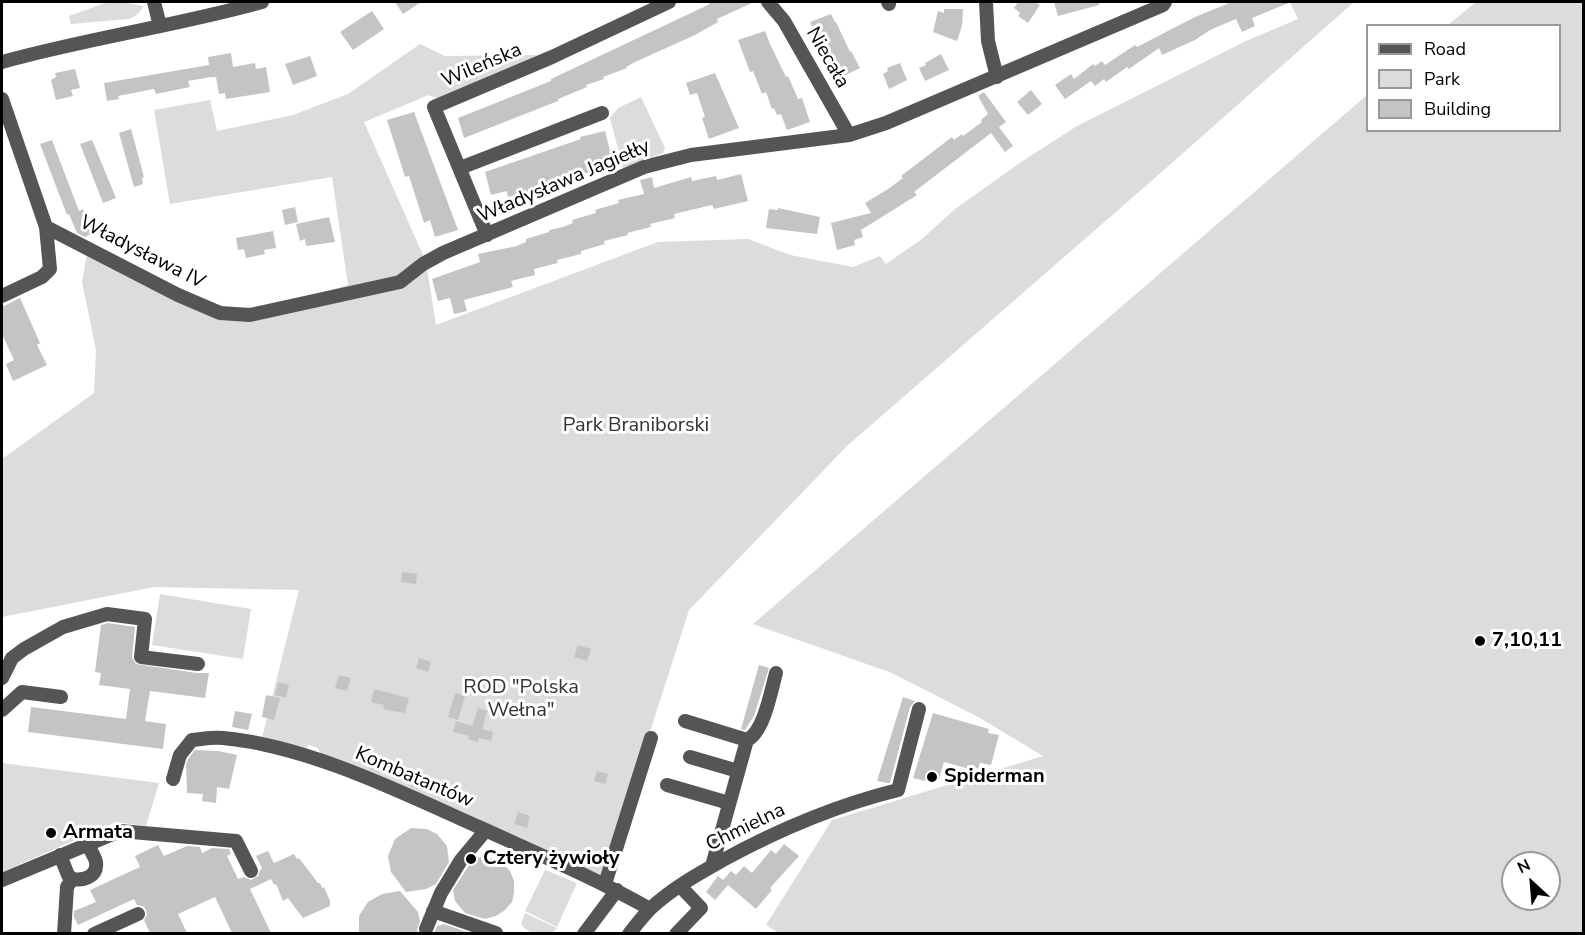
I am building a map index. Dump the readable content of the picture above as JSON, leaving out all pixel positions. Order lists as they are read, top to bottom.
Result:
{
  "streets": {
    "street": [
      "Niecała",
      "Wileńska",
      "Władysława Jagiełły",
      "Władysława IV",
      "Kombatantów",
      "Chmielna"
    ]
  },
  "crossings": [
    ["Niecała", "Władysława Jagiełły"],
    ["Wileńska", "Władysława Jagiełły"],
    ["Władysława Jagiełły", "Władysława IV"],
    ["Kombatantów", "Chmielna"]
  ],
  "parks": ["Park Braniborski", "ROD \"Polska Wełna\""],
  "places": [
    "7,10,11",
    "Spiderman",
    "Armata",
    "Cztery żywioły"
  ],
  "legend": ["Road", "Park", "Building"],
  "north": "top left"
}
